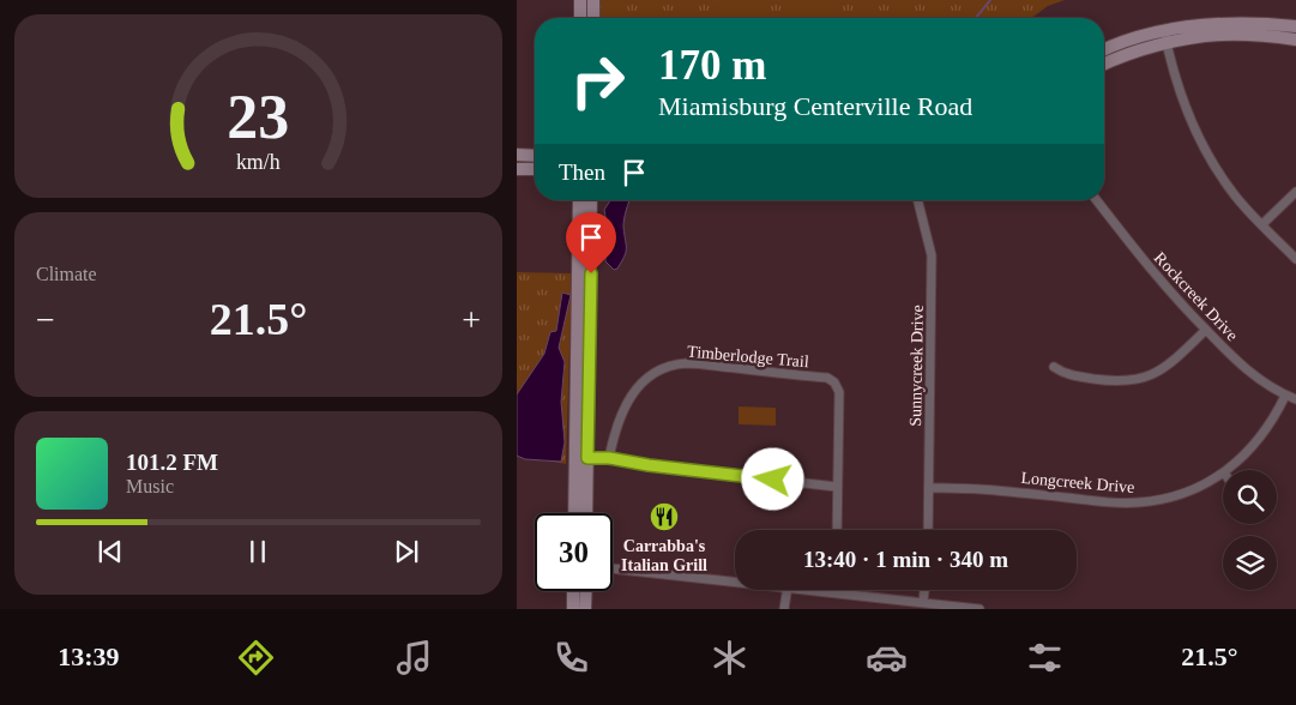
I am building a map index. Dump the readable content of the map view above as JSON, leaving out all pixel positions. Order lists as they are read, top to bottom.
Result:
{
  "streets": {
    "street": [
      "Rockcreek Drive",
      "Timberlodge Trail",
      "Sunnycreek Drive",
      "Longcreek Drive"
    ]
  },
  "crossings": [
    ["Rockcreek Drive", "Longcreek Drive"],
    ["Sunnycreek Drive", "Longcreek Drive"]
  ],
  "places": {
    "restaurant": ["Carrabba's Italian Grill"]
  },
  "page": {
    "turn": ["170 m", "Miamisburg Centerville Road"],
    "then": "Then",
    "tile": "Climate",
    "heat": ["−", "21.5°", "+"],
    "song": ["101.2 FM", "Music"],
    "limit": "30",
    "trip": "13:40 · 1 min · 340 m",
    "tabs": ["13:39", "21.5°"],
    "gauge": ["23", "km/h"]
  }
}
